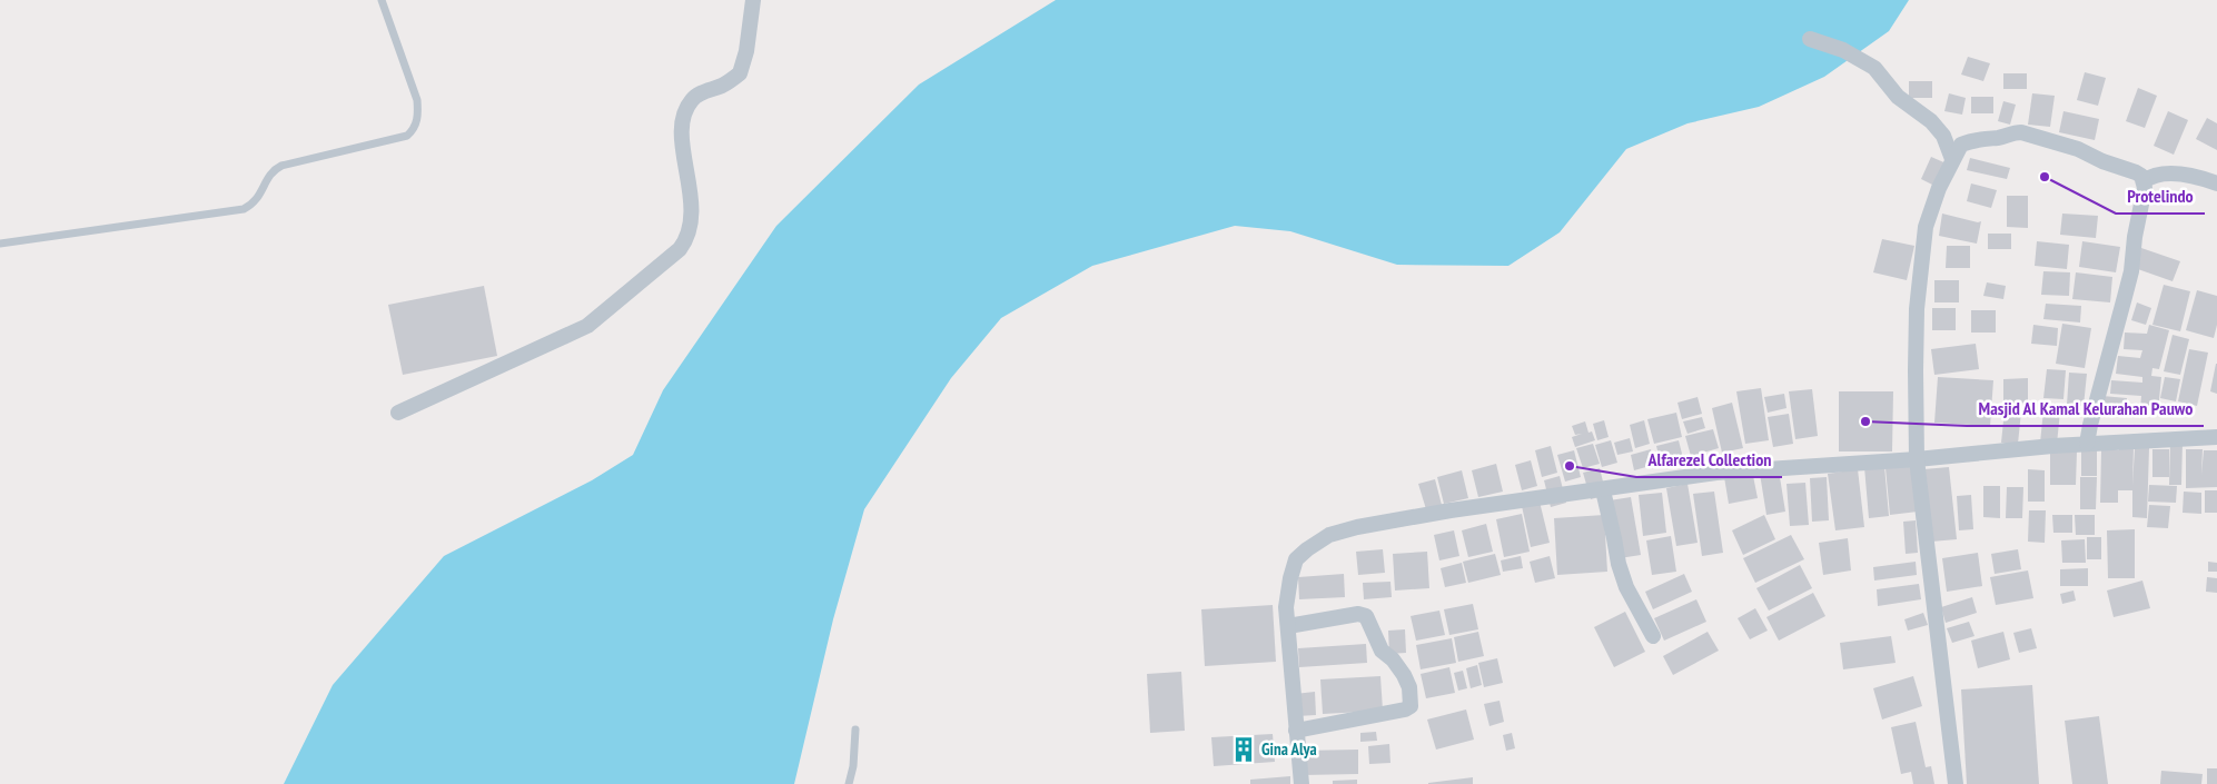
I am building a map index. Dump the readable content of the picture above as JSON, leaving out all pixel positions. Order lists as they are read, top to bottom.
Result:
{
  "places": {
    "other": ["Protelindo", "Masjid Al Kamal Kelurahan Pauwo", "Alfarezel Collection"],
    "building": ["Gina Alya"]
  }
}
